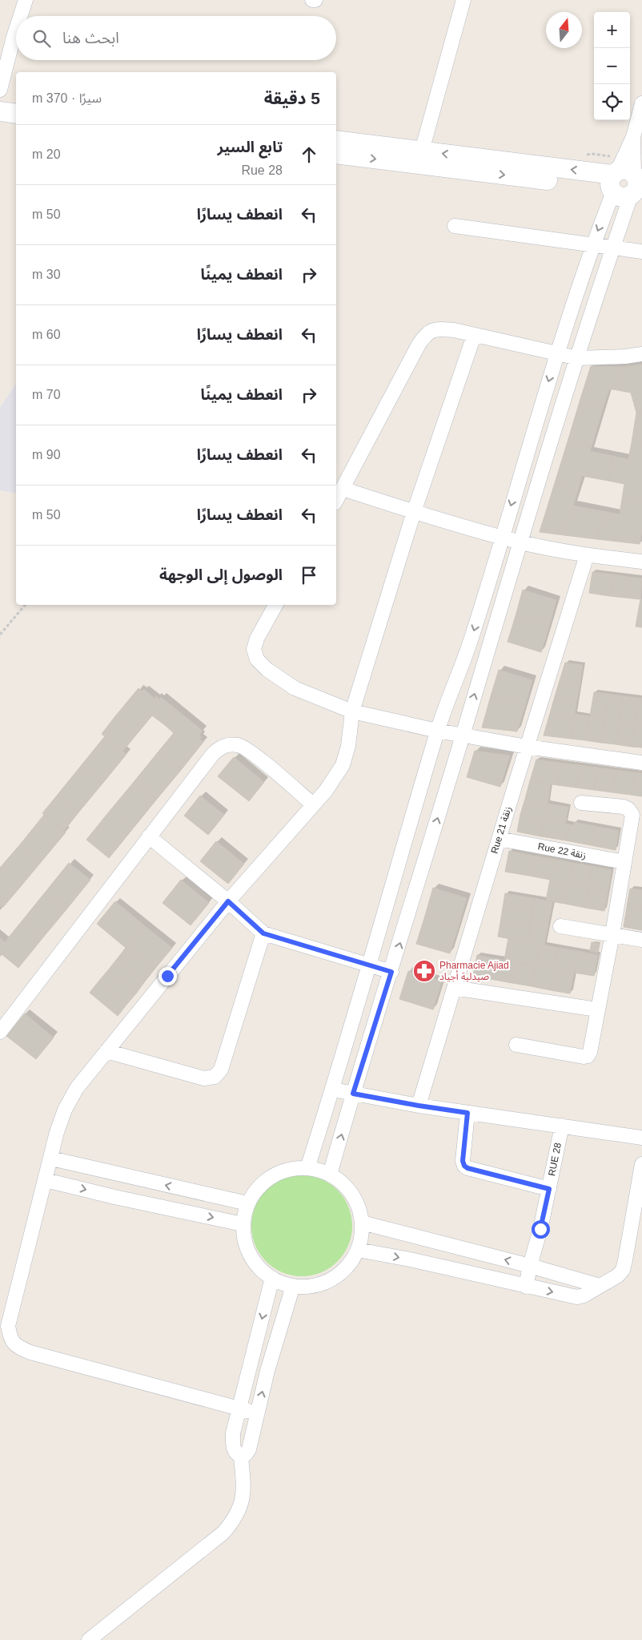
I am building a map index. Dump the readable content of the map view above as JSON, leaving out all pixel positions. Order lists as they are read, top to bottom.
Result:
{
  "streets": {
    "street": ["Rue 21 زنقة", "Rue 22 زنقة", "RUE 28"]
  },
  "crossings": [
    ["Rue 21 زنقة", "Rue 22 زنقة"]
  ],
  "places": {
    "pharmacy": ["Pharmacie Ajiad صيدلية أجياد"]
  },
  "north": "top",
  "page": {
    "map_buttons": ["+", "−"],
    "search": "ابحث هنا",
    "heading": ["5 دقيقة", "سيرًا · 370 m"],
    "list": [
      ["تابع السير", "Rue 28", "20 m"],
      ["انعطف يسارًا", "50 m"],
      ["انعطف يمينًا", "30 m"],
      ["انعطف يسارًا", "60 m"],
      ["انعطف يمينًا", "70 m"],
      ["انعطف يسارًا", "90 m"],
      ["انعطف يسارًا", "50 m"],
      "الوصول إلى الوجهة"
    ]
  }
}
